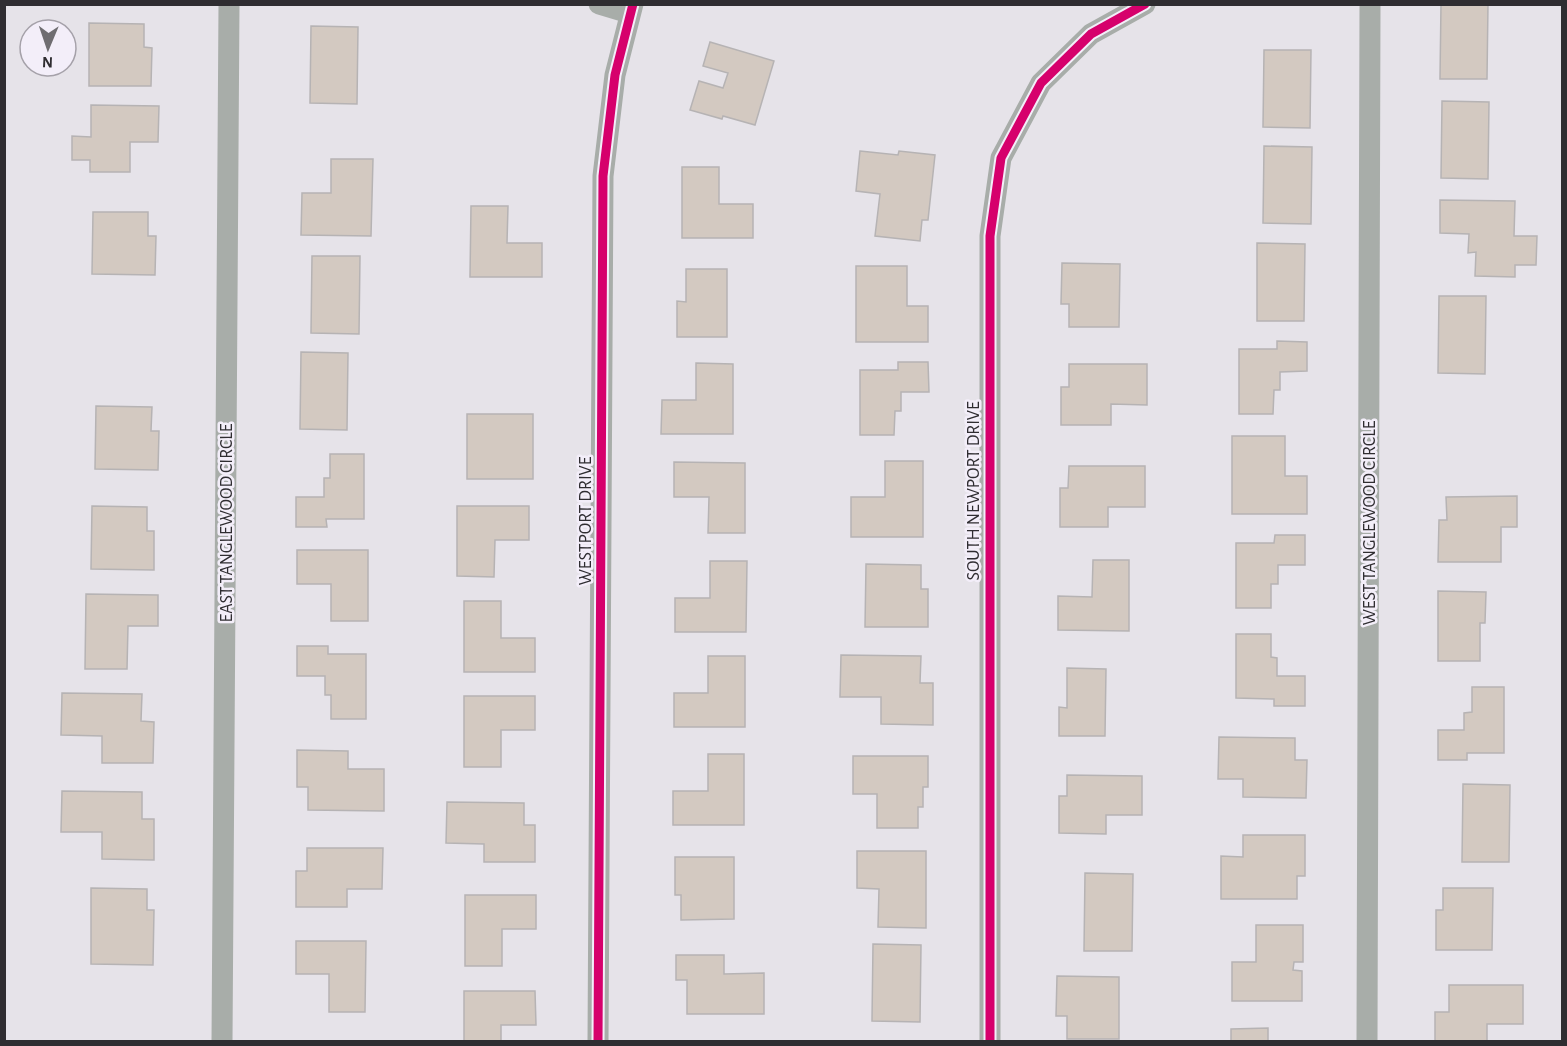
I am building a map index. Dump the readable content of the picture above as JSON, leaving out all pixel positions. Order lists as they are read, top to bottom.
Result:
{
  "streets": {
    "street": [
      "SOUTH NEWPORT DRIVE",
      "WESTPORT DRIVE",
      "EAST TANGLEWOOD CIRCLE",
      "WEST TANGLEWOOD CIRCLE"
    ]
  },
  "north": "bottom"
}
